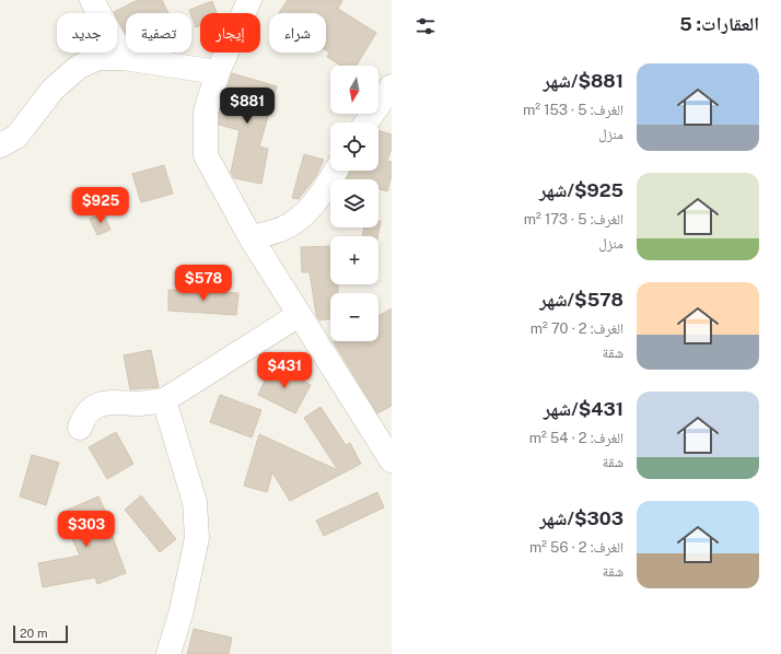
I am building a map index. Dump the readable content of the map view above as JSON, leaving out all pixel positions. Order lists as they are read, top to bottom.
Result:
{
  "scale_bar": "20 m",
  "north": "bottom",
  "page": {
    "heading": "العقارات: 5",
    "chip": [
      "شراء",
      "إيجار",
      "تصفية",
      "جديد"
    ],
    "list": [
      {
        "name": "$881/شهر",
        "note": "الغرف: 5 · 153 m² · منزل"
      },
      {
        "name": "$925/شهر",
        "note": "الغرف: 5 · 173 m² · منزل"
      },
      {
        "name": "$578/شهر",
        "note": "الغرف: 2 · 70 m² · شقة"
      },
      {
        "name": "$431/شهر",
        "note": "الغرف: 2 · 54 m² · شقة"
      },
      {
        "name": "$303/شهر",
        "note": "الغرف: 2 · 56 m² · شقة"
      }
    ],
    "map_buttons": ["+", "−"],
    "price": [
      "$881",
      "$925",
      "$578",
      "$431",
      "$303"
    ],
    "scale": "20 m"
  }
}
